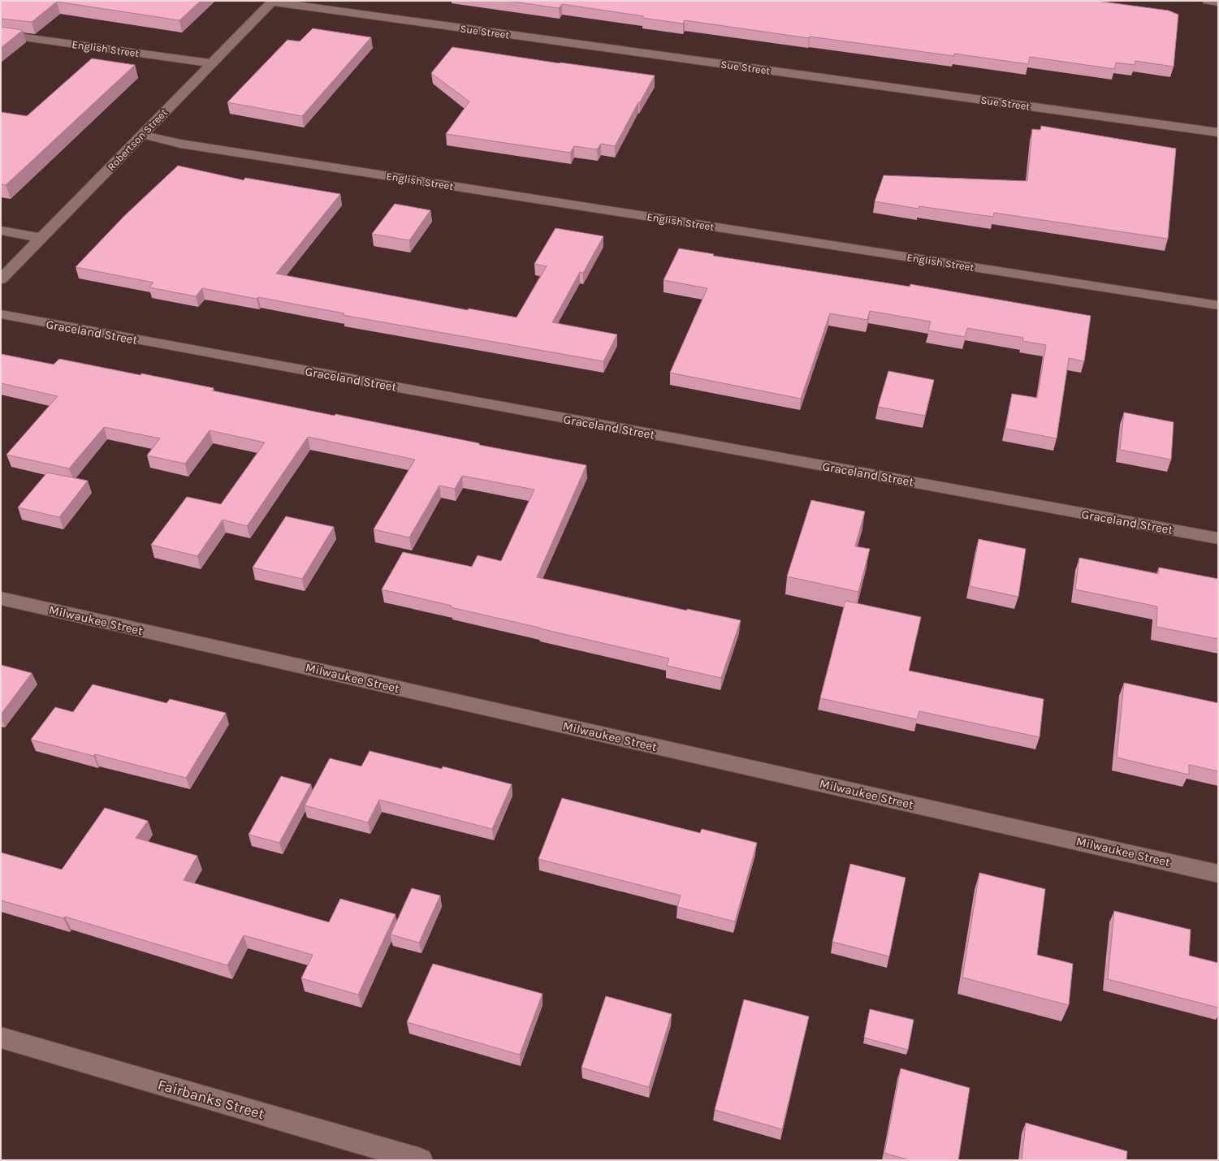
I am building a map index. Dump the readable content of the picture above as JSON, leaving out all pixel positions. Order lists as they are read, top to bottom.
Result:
{
  "streets": {
    "street": [
      "Sue Street",
      "English Street",
      "Robertson Street",
      "Graceland Street",
      "Milwaukee Street",
      "Fairbanks Street"
    ]
  },
  "crossings": [
    ["Sue Street", "Robertson Street"],
    ["English Street", "Robertson Street"]
  ]
}
